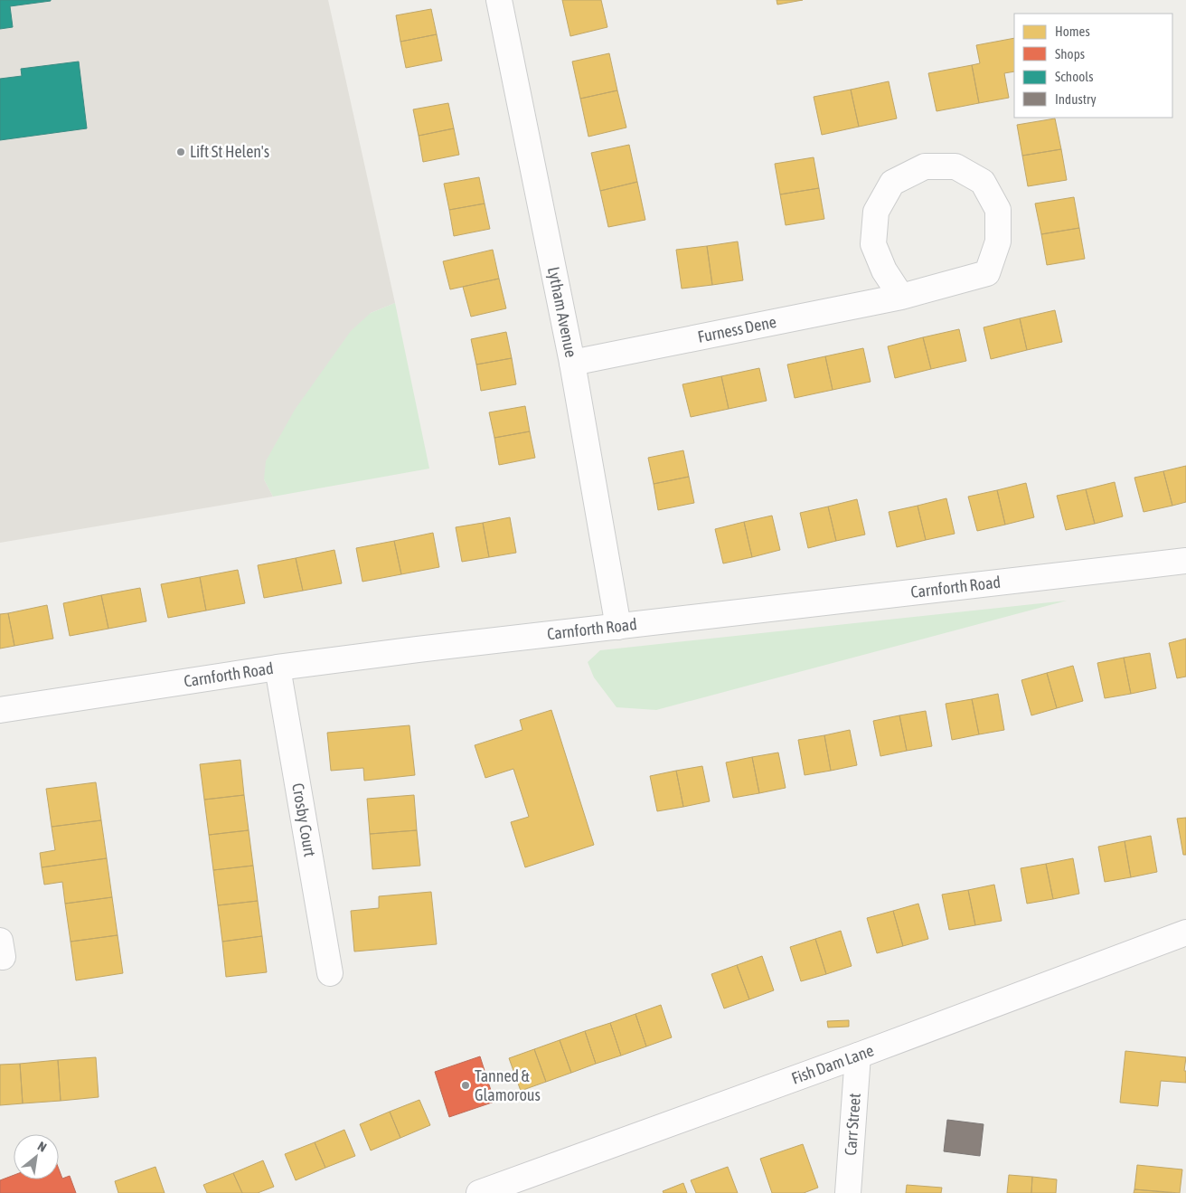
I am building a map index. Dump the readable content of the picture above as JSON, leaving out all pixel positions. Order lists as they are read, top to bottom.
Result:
{
  "streets": {
    "street": [
      "Lytham Avenue",
      "Furness Dene",
      "Carnforth Road",
      "Crosby Court",
      "Fish Dam Lane",
      "Carr Street"
    ]
  },
  "crossings": [
    ["Lytham Avenue", "Furness Dene"],
    ["Lytham Avenue", "Carnforth Road"],
    ["Carnforth Road", "Crosby Court"],
    ["Fish Dam Lane", "Carr Street"]
  ],
  "places": ["Lift St Helen's", "Tanned & Glamorous"],
  "legend": [
    "Homes",
    "Shops",
    "Schools",
    "Industry"
  ],
  "north": "top right"
}
